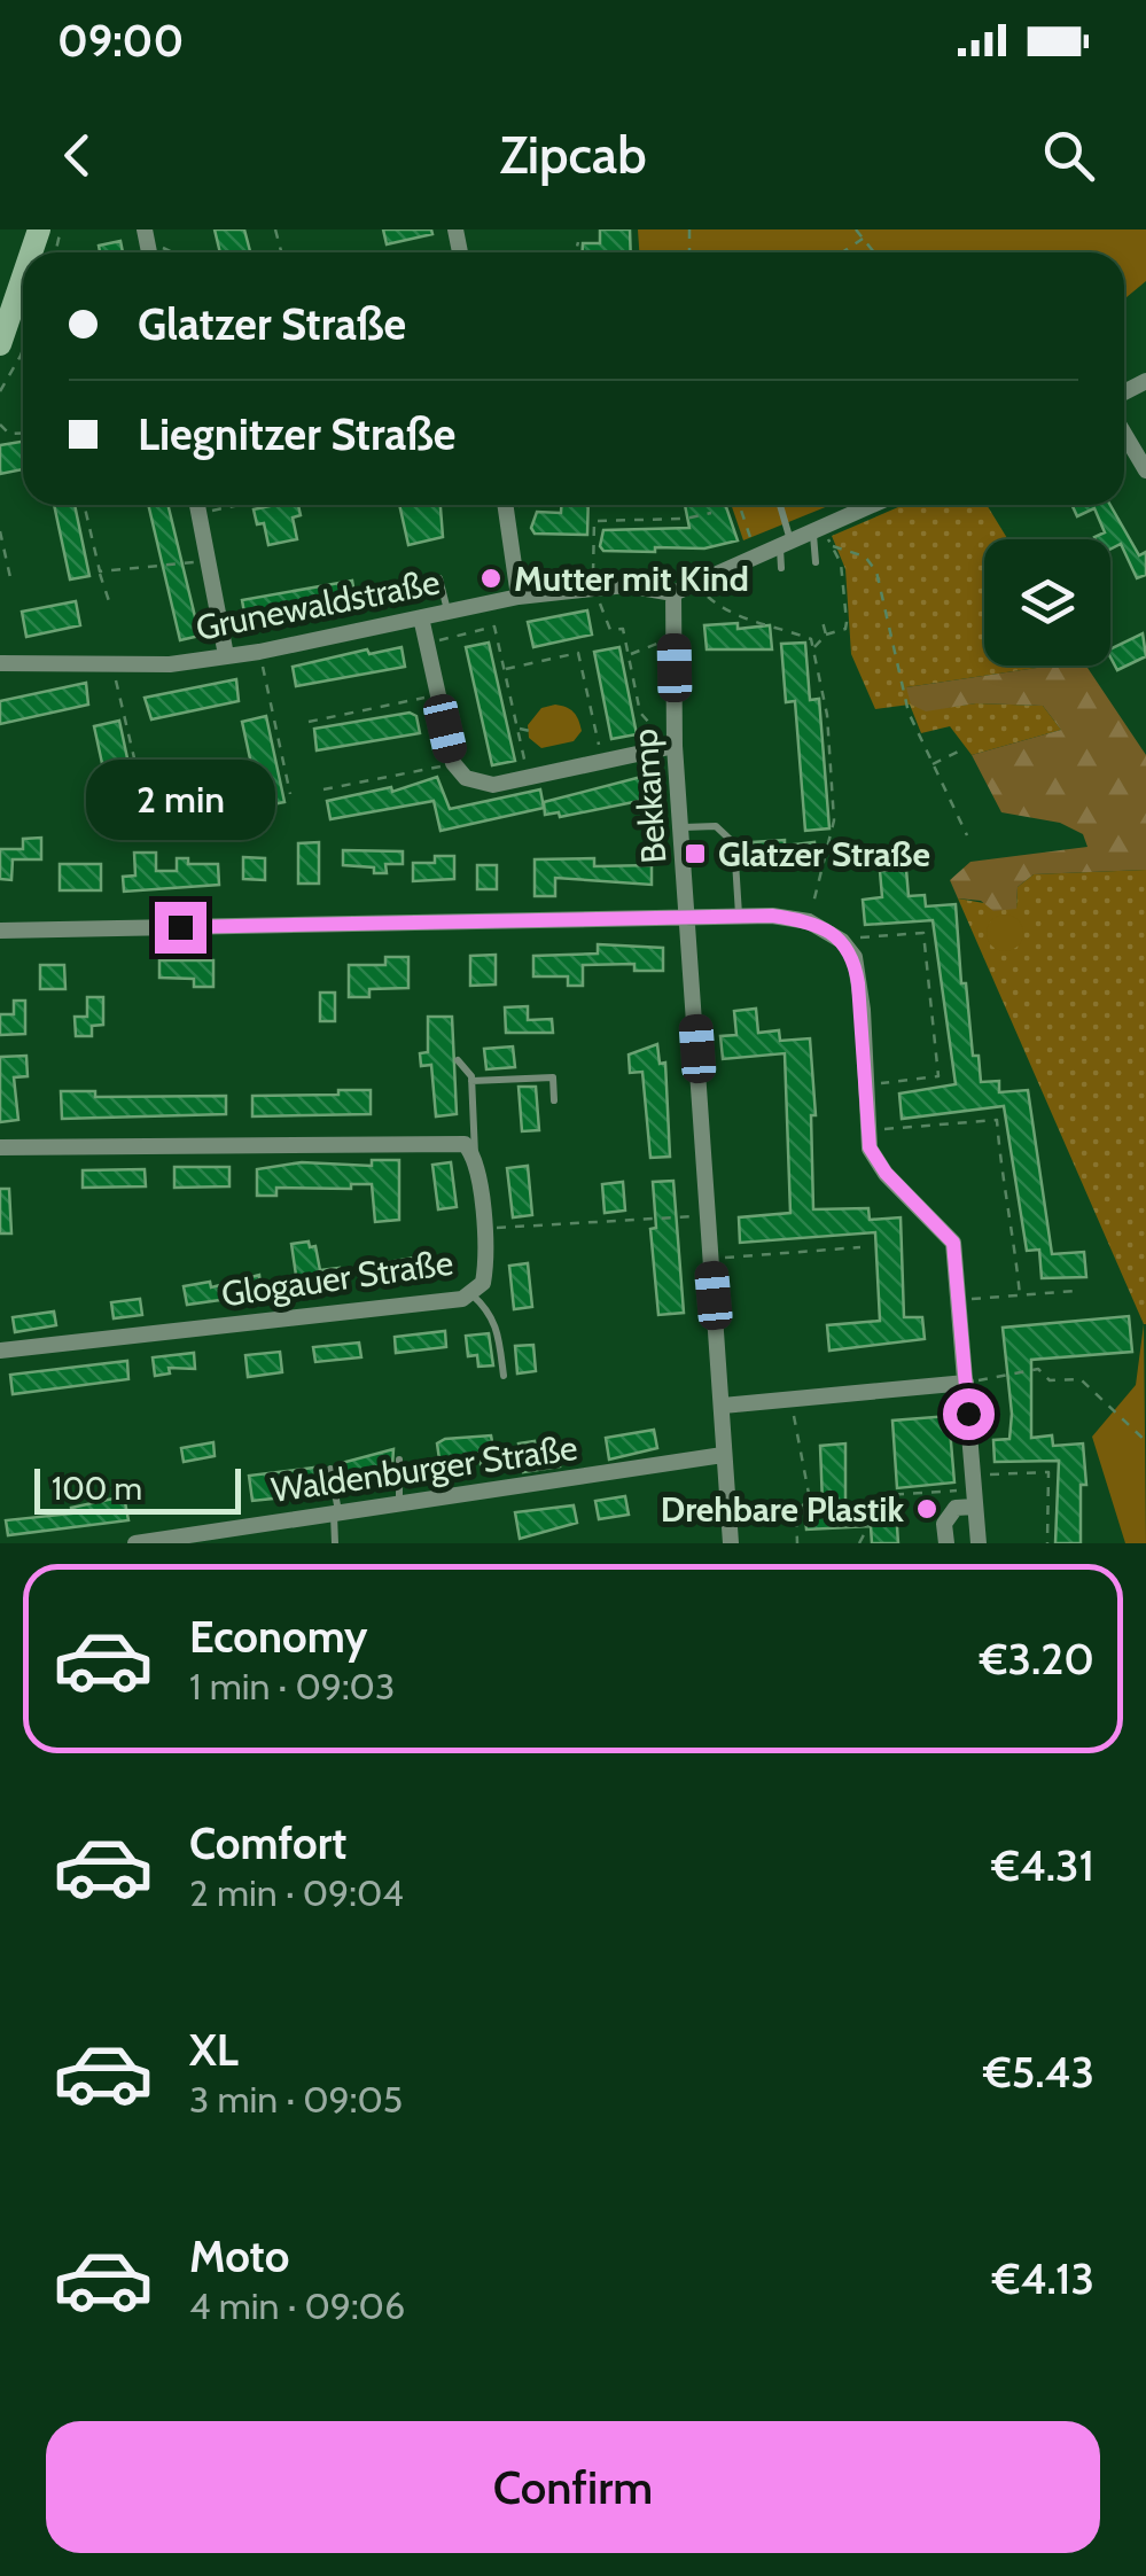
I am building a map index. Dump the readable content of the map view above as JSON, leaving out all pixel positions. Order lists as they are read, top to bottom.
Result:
{
  "streets": {
    "street": [
      "Grunewaldstraße",
      "Bekkamp",
      "Glogauer Straße",
      "Waldenburger Straße"
    ]
  },
  "crossings": [
    ["Grunewaldstraße", "Bekkamp"],
    ["Bekkamp", "Waldenburger Straße"]
  ],
  "places": {
    "other": ["Mutter mit Kind", "Drehbare Plastik"],
    "transit": ["Glatzer Straße"]
  },
  "scale_bar": "100 m",
  "page": {
    "status": "09:00",
    "header": "Zipcab",
    "banner": ["Glatzer Straße", "Liegnitzer Straße"],
    "bubble": "2 min",
    "scale": "100 m",
    "list": [
      {
        "name": "Economy",
        "note": "1 min · 09:03",
        "value": "€3.20"
      },
      {
        "name": "Comfort",
        "note": "2 min · 09:04",
        "value": "€4.31"
      },
      {
        "name": "XL",
        "note": "3 min · 09:05",
        "value": "€5.43"
      },
      {
        "name": "Moto",
        "note": "4 min · 09:06",
        "value": "€4.13"
      }
    ],
    "buttons": "Confirm"
  }
}
